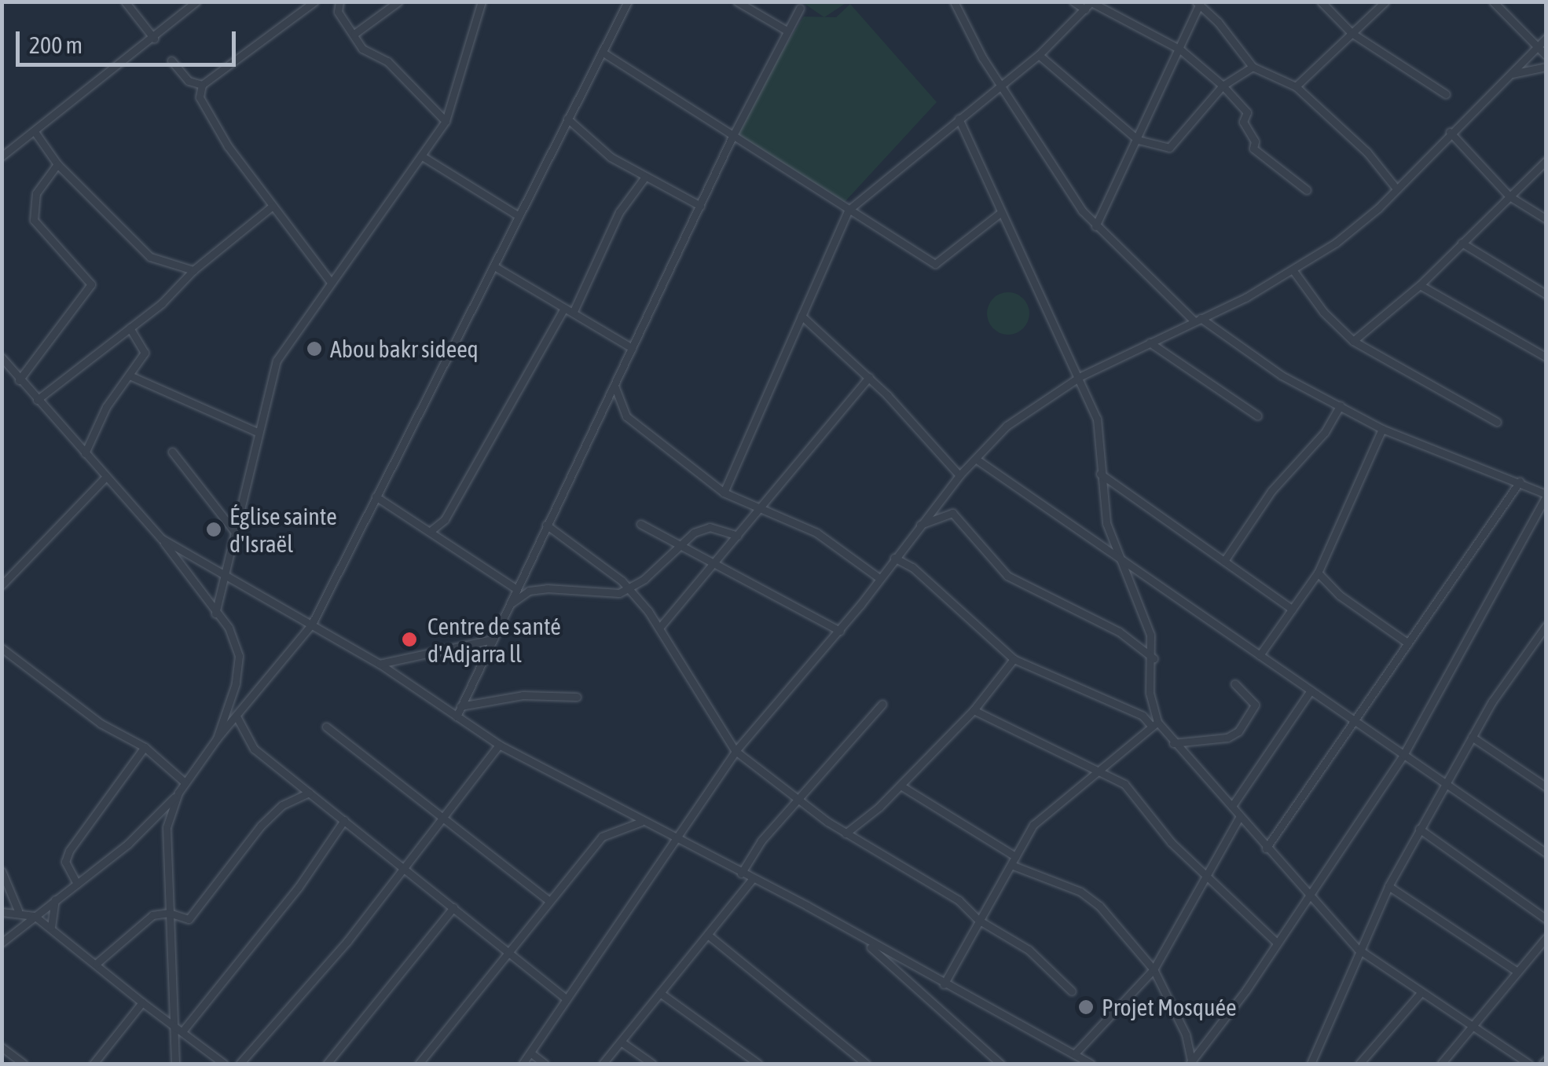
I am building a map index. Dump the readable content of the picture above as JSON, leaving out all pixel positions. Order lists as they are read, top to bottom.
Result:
{
  "places": [
    "Abou bakr sideeq",
    "Église sainte d'Israël",
    "Centre de santé d'Adjarra ll",
    "Projet Mosquée"
  ],
  "scale_bar": "200 m"
}
